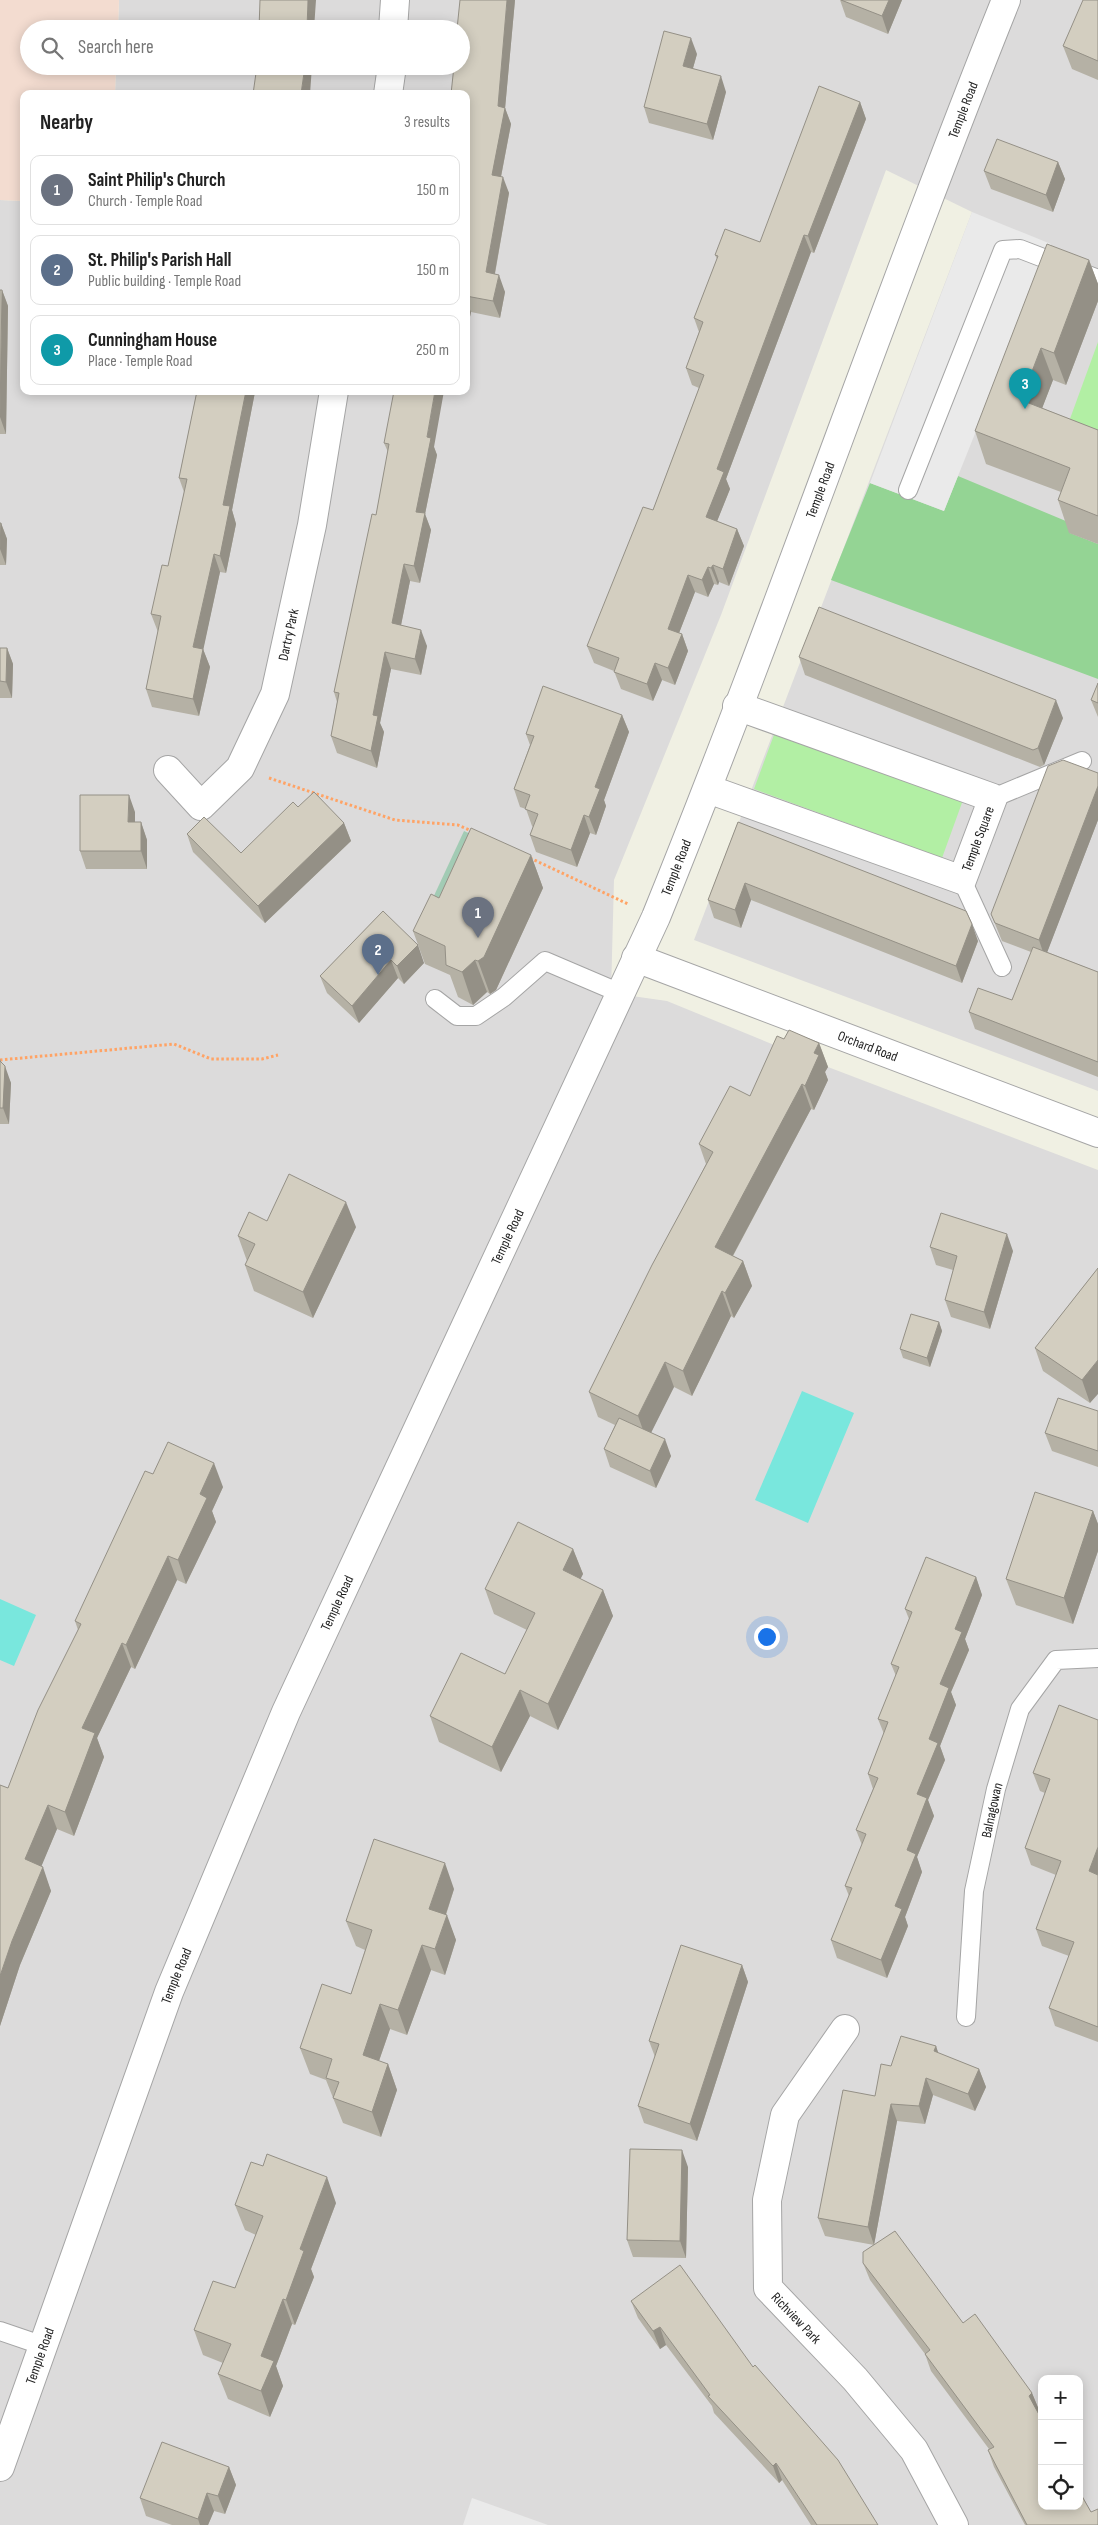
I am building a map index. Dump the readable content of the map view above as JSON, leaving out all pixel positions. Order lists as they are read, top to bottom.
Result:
{
  "streets": {
    "street": [
      "Temple Road",
      "Dartry Park",
      "Temple Square",
      "Orchard Road",
      "Richview Park"
    ],
    "lane": ["Balnagowan"]
  },
  "crossings": [
    ["Temple Road", "Temple Square"],
    ["Temple Road", "Orchard Road"]
  ],
  "page": {
    "search": "Search here",
    "heading": ["Nearby", "3 results"],
    "list": [
      {
        "mark": "1",
        "name": "Saint Philip's Church",
        "note": "Church · Temple Road",
        "value": "150 m"
      },
      {
        "mark": "2",
        "name": "St. Philip's Parish Hall",
        "note": "Public building · Temple Road",
        "value": "150 m"
      },
      {
        "mark": "3",
        "name": "Cunningham House",
        "note": "Place · Temple Road",
        "value": "250 m"
      }
    ],
    "pins": ["3", "1", "2"],
    "map_buttons": ["+", "−"]
  }
}
